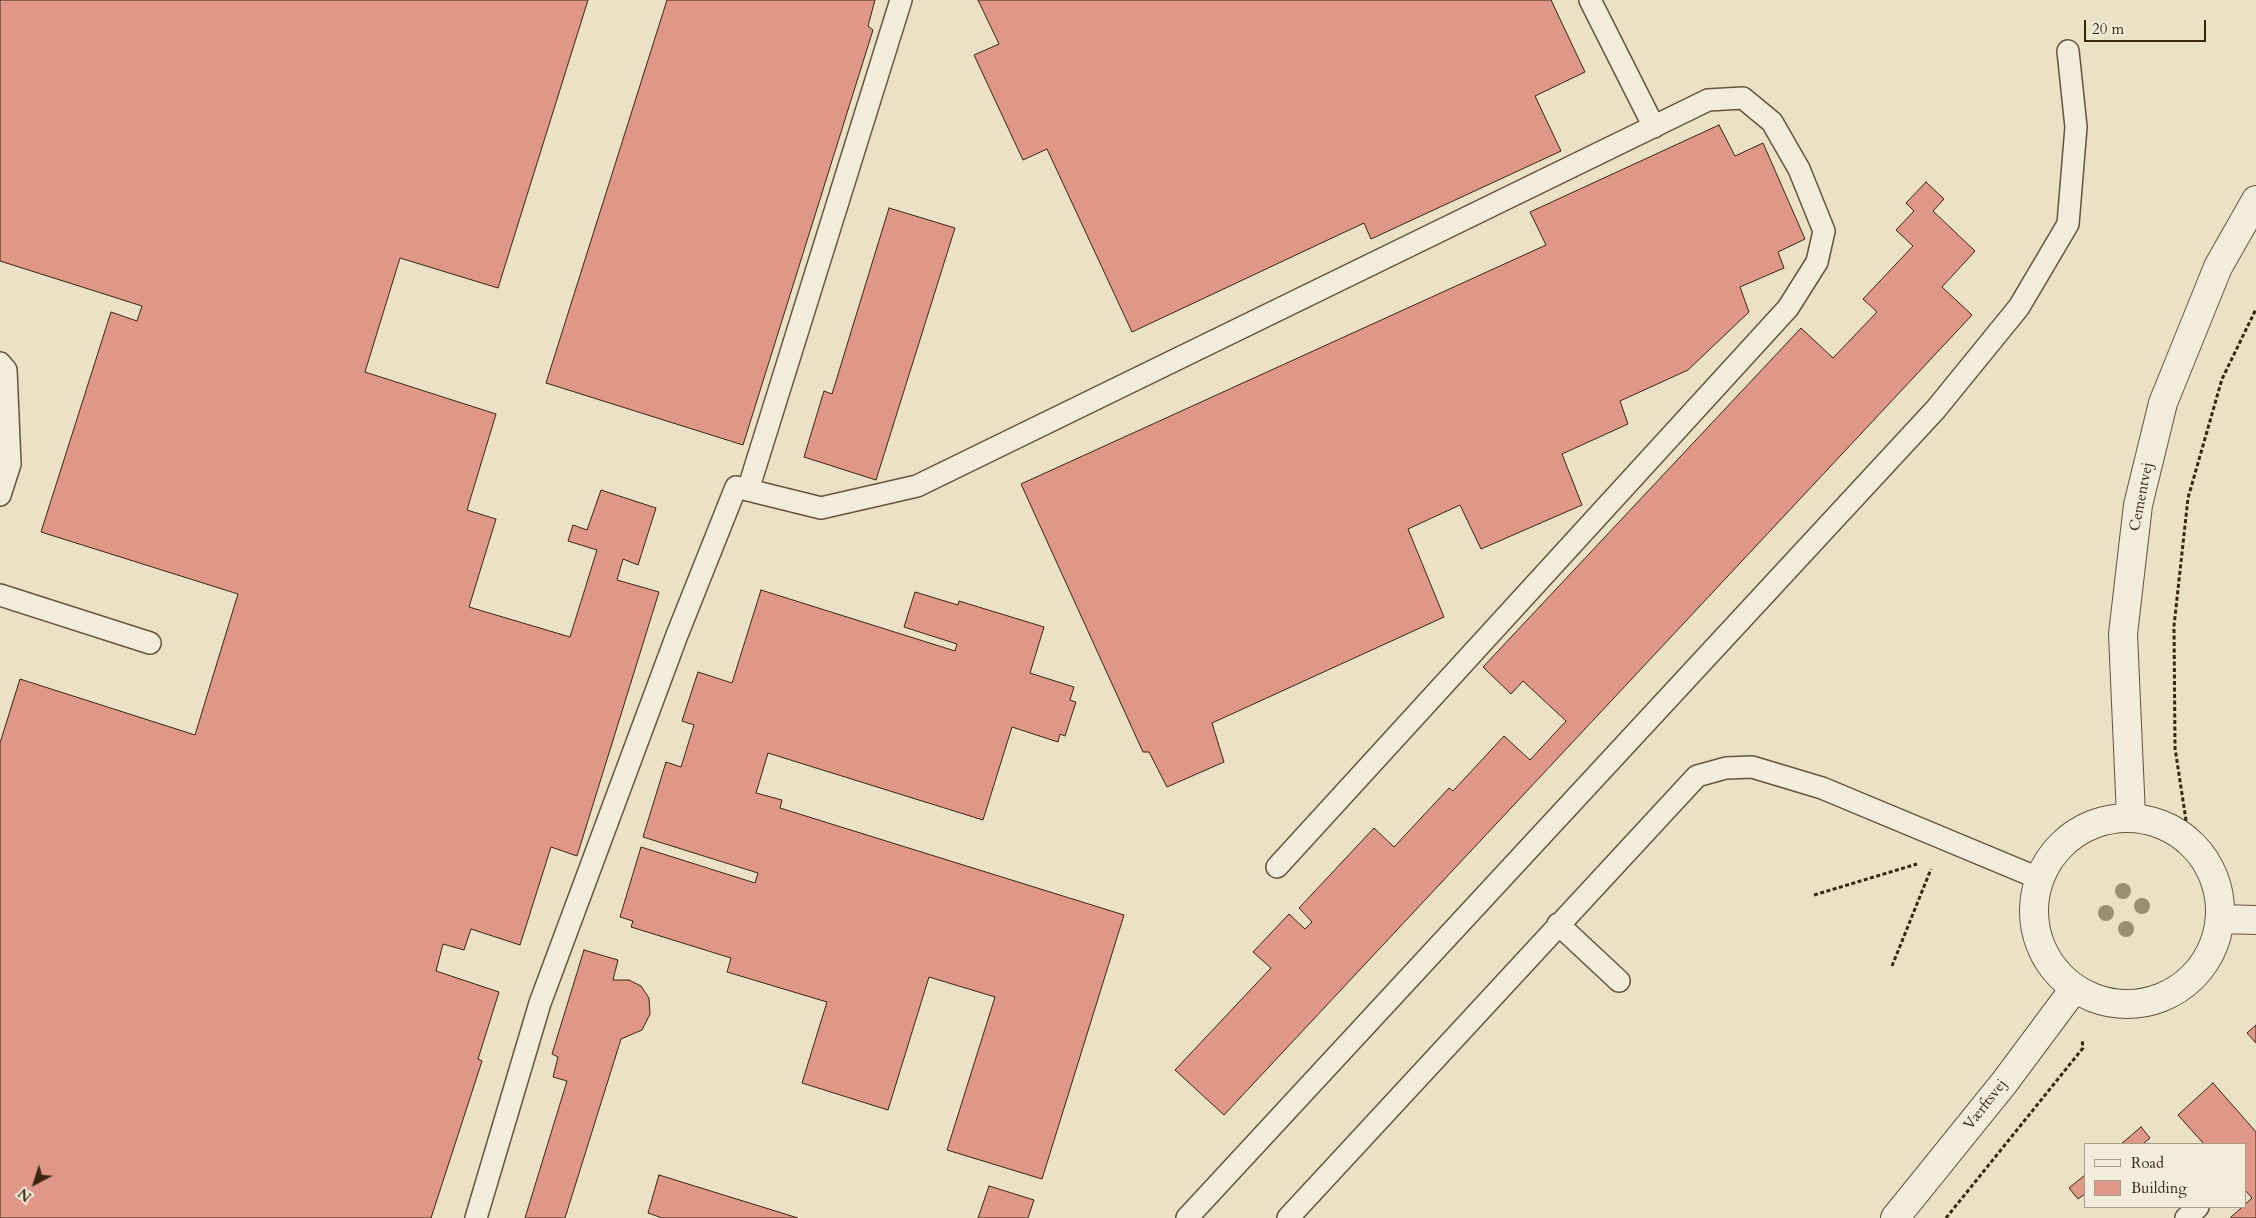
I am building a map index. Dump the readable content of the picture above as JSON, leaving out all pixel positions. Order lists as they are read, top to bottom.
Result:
{
  "streets": {
    "street": ["Cementvej", "Værftsvej"]
  },
  "legend": ["Road", "Building"],
  "scale_bar": "20 m",
  "north": "bottom left"
}
